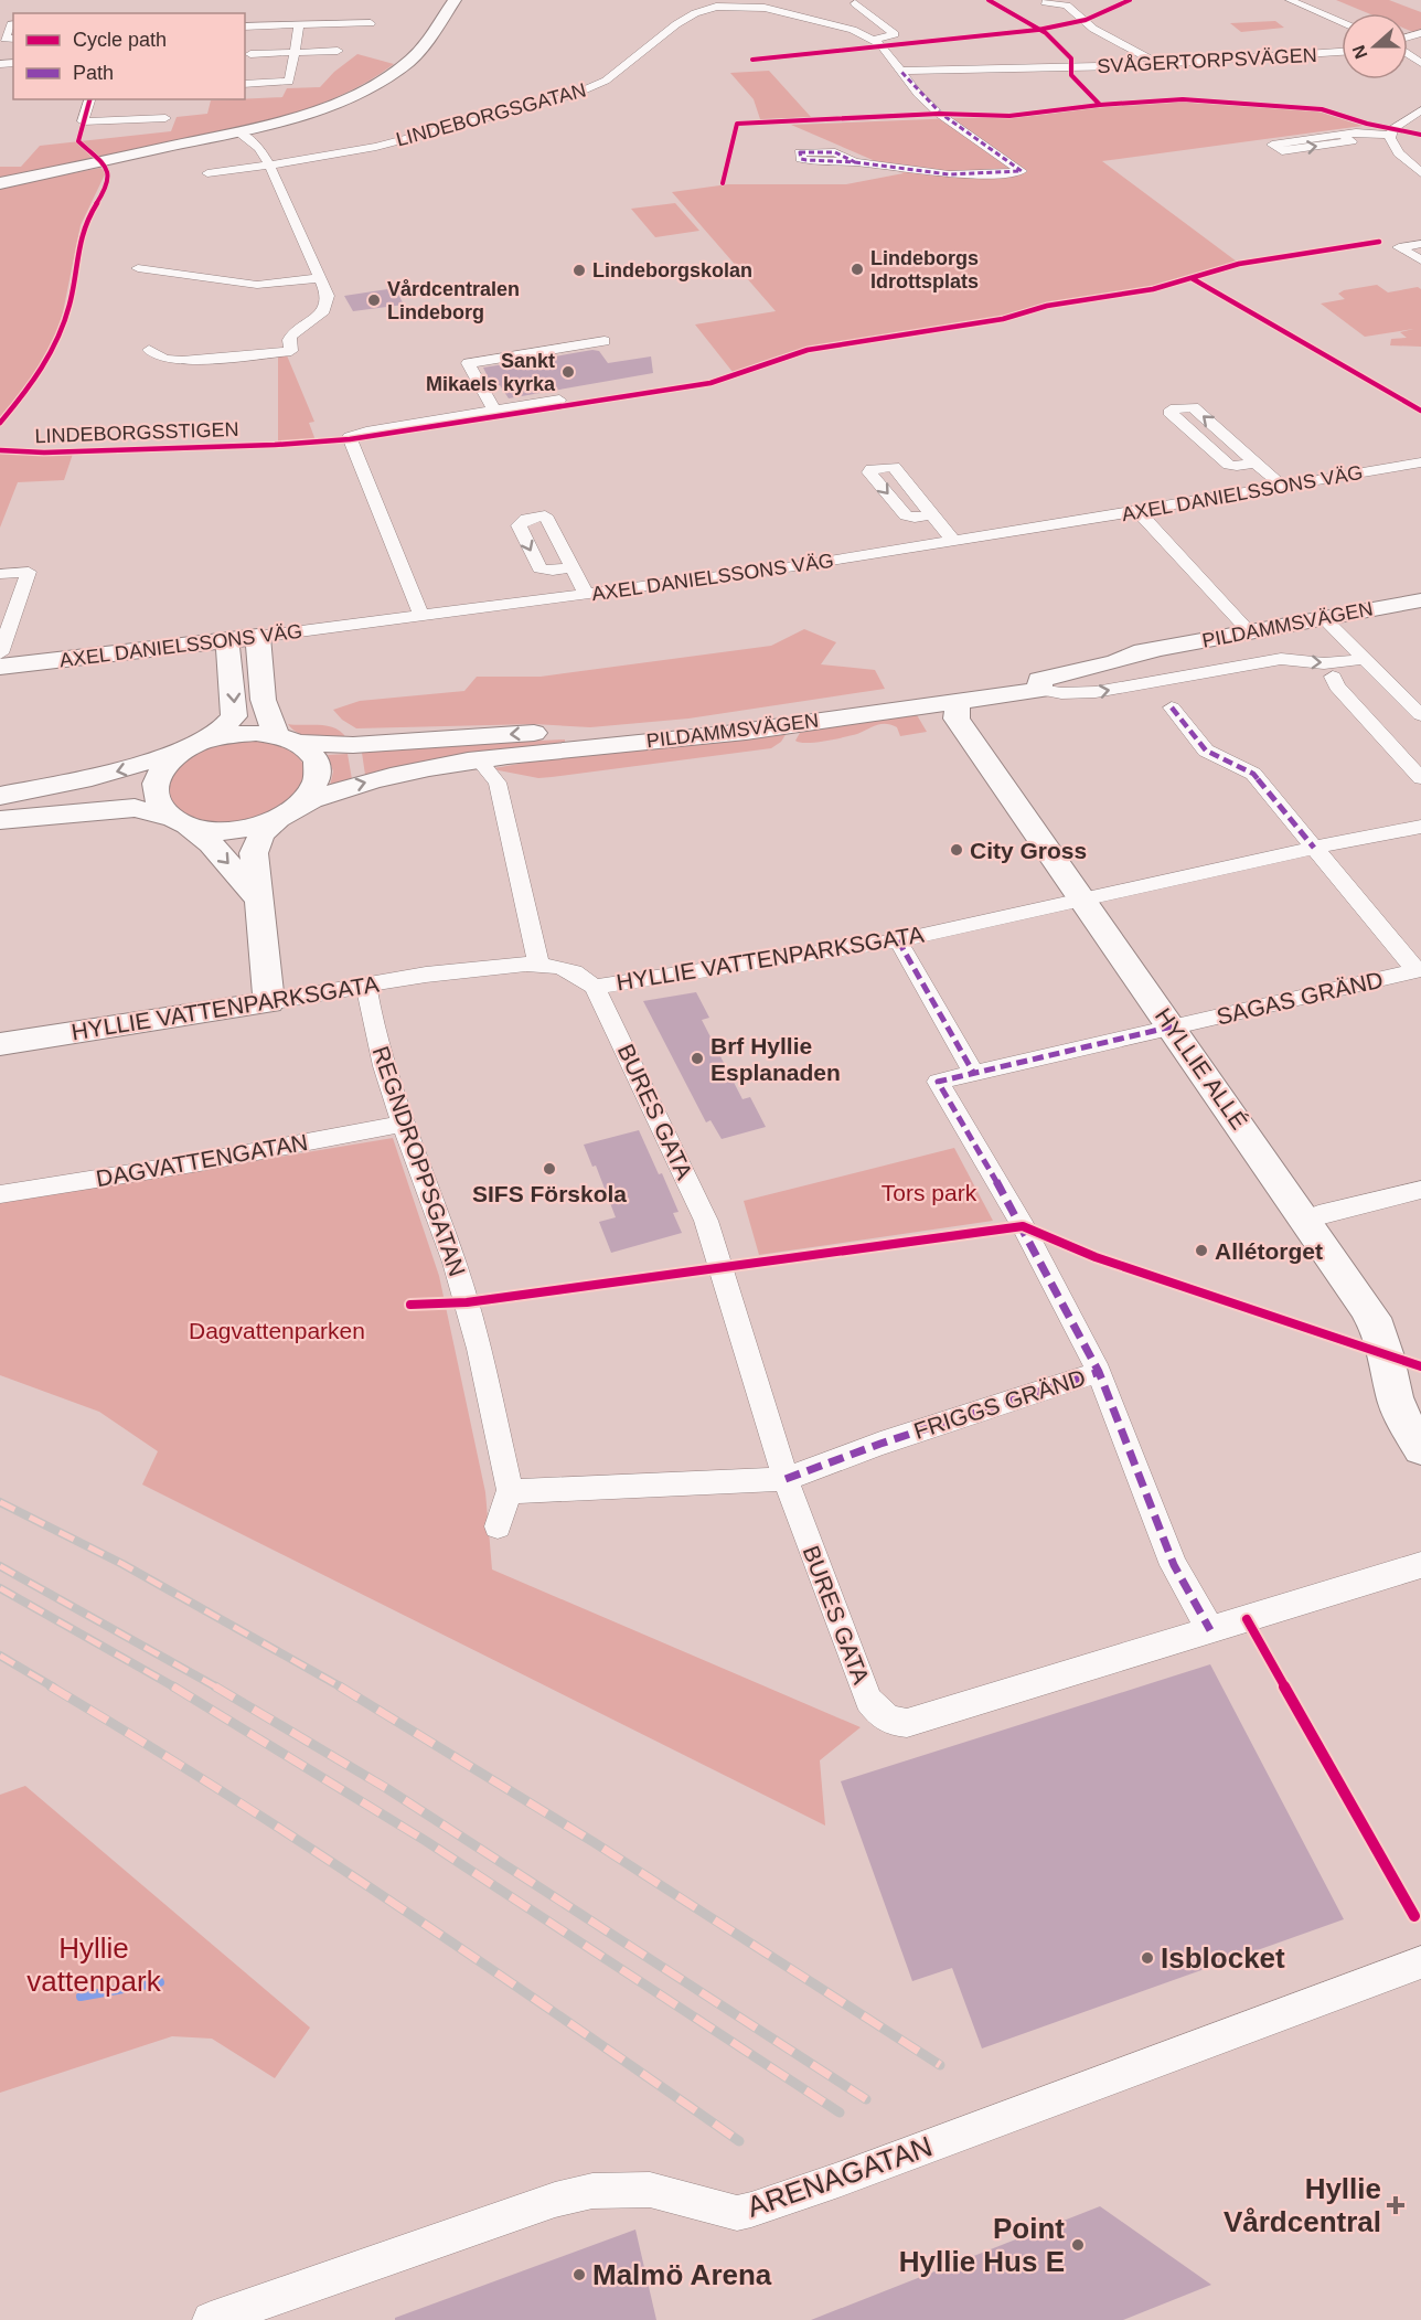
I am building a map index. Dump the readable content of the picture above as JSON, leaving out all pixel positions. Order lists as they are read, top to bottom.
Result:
{
  "streets": {
    "street": [
      "SVÅGERTORPSVÄGEN",
      "LINDEBORGSGATAN",
      "AXEL DANIELSSONS VÄG",
      "PILDAMMSVÄGEN",
      "HYLLIE VATTENPARKSGATA",
      "SAGAS GRÄND",
      "HYLLIE ALLÉ",
      "BURES GATA",
      "DAGVATTENGATAN",
      "REGNDROPPSGATAN",
      "FRIGGS GRÄND",
      "ARENAGATAN"
    ],
    "cycle path": ["LINDEBORGSSTIGEN"]
  },
  "crossings": [
    ["SVÅGERTORPSVÄGEN", "LINDEBORGSGATAN"],
    ["PILDAMMSVÄGEN", "HYLLIE ALLÉ"],
    ["HYLLIE VATTENPARKSGATA", "SAGAS GRÄND"],
    ["HYLLIE VATTENPARKSGATA", "HYLLIE ALLÉ"],
    ["HYLLIE VATTENPARKSGATA", "BURES GATA"],
    ["HYLLIE VATTENPARKSGATA", "REGNDROPPSGATAN"],
    ["SAGAS GRÄND", "HYLLIE ALLÉ"],
    ["SAGAS GRÄND", "FRIGGS GRÄND"],
    ["BURES GATA", "FRIGGS GRÄND"],
    ["DAGVATTENGATAN", "REGNDROPPSGATAN"]
  ],
  "parks": ["Tors park", "Dagvattenparken", "Hyllie vattenpark"],
  "places": {
    "other": [
      "Lindeborgs Idrottsplats",
      "Lindeborgskolan",
      "Vårdcentralen Lindeborg",
      "Sankt Mikaels kyrka",
      "City Gross",
      "Brf Hyllie Esplanaden",
      "SIFS Förskola",
      "Allétorget",
      "Isblocket",
      "Point Hyllie Hus E",
      "Malmö Arena"
    ],
    "health": ["Hyllie Vårdcentral"]
  },
  "legend": ["Cycle path", "Path"],
  "north": "left"
}
